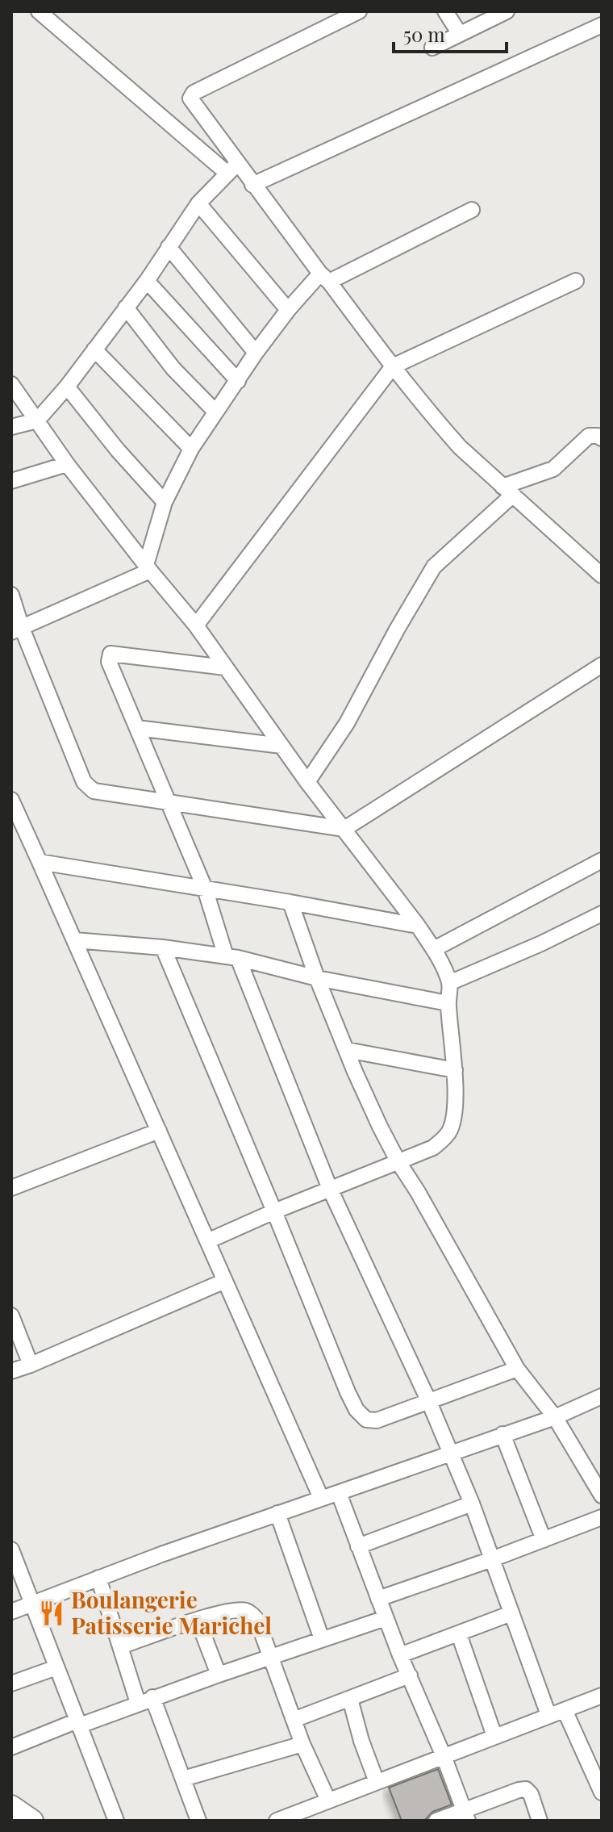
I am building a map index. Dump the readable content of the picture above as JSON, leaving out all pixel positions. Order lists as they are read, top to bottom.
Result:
{
  "places": {
    "restaurant": ["Boulangerie Patisserie Marichel"]
  },
  "scale_bar": "50 m"
}
